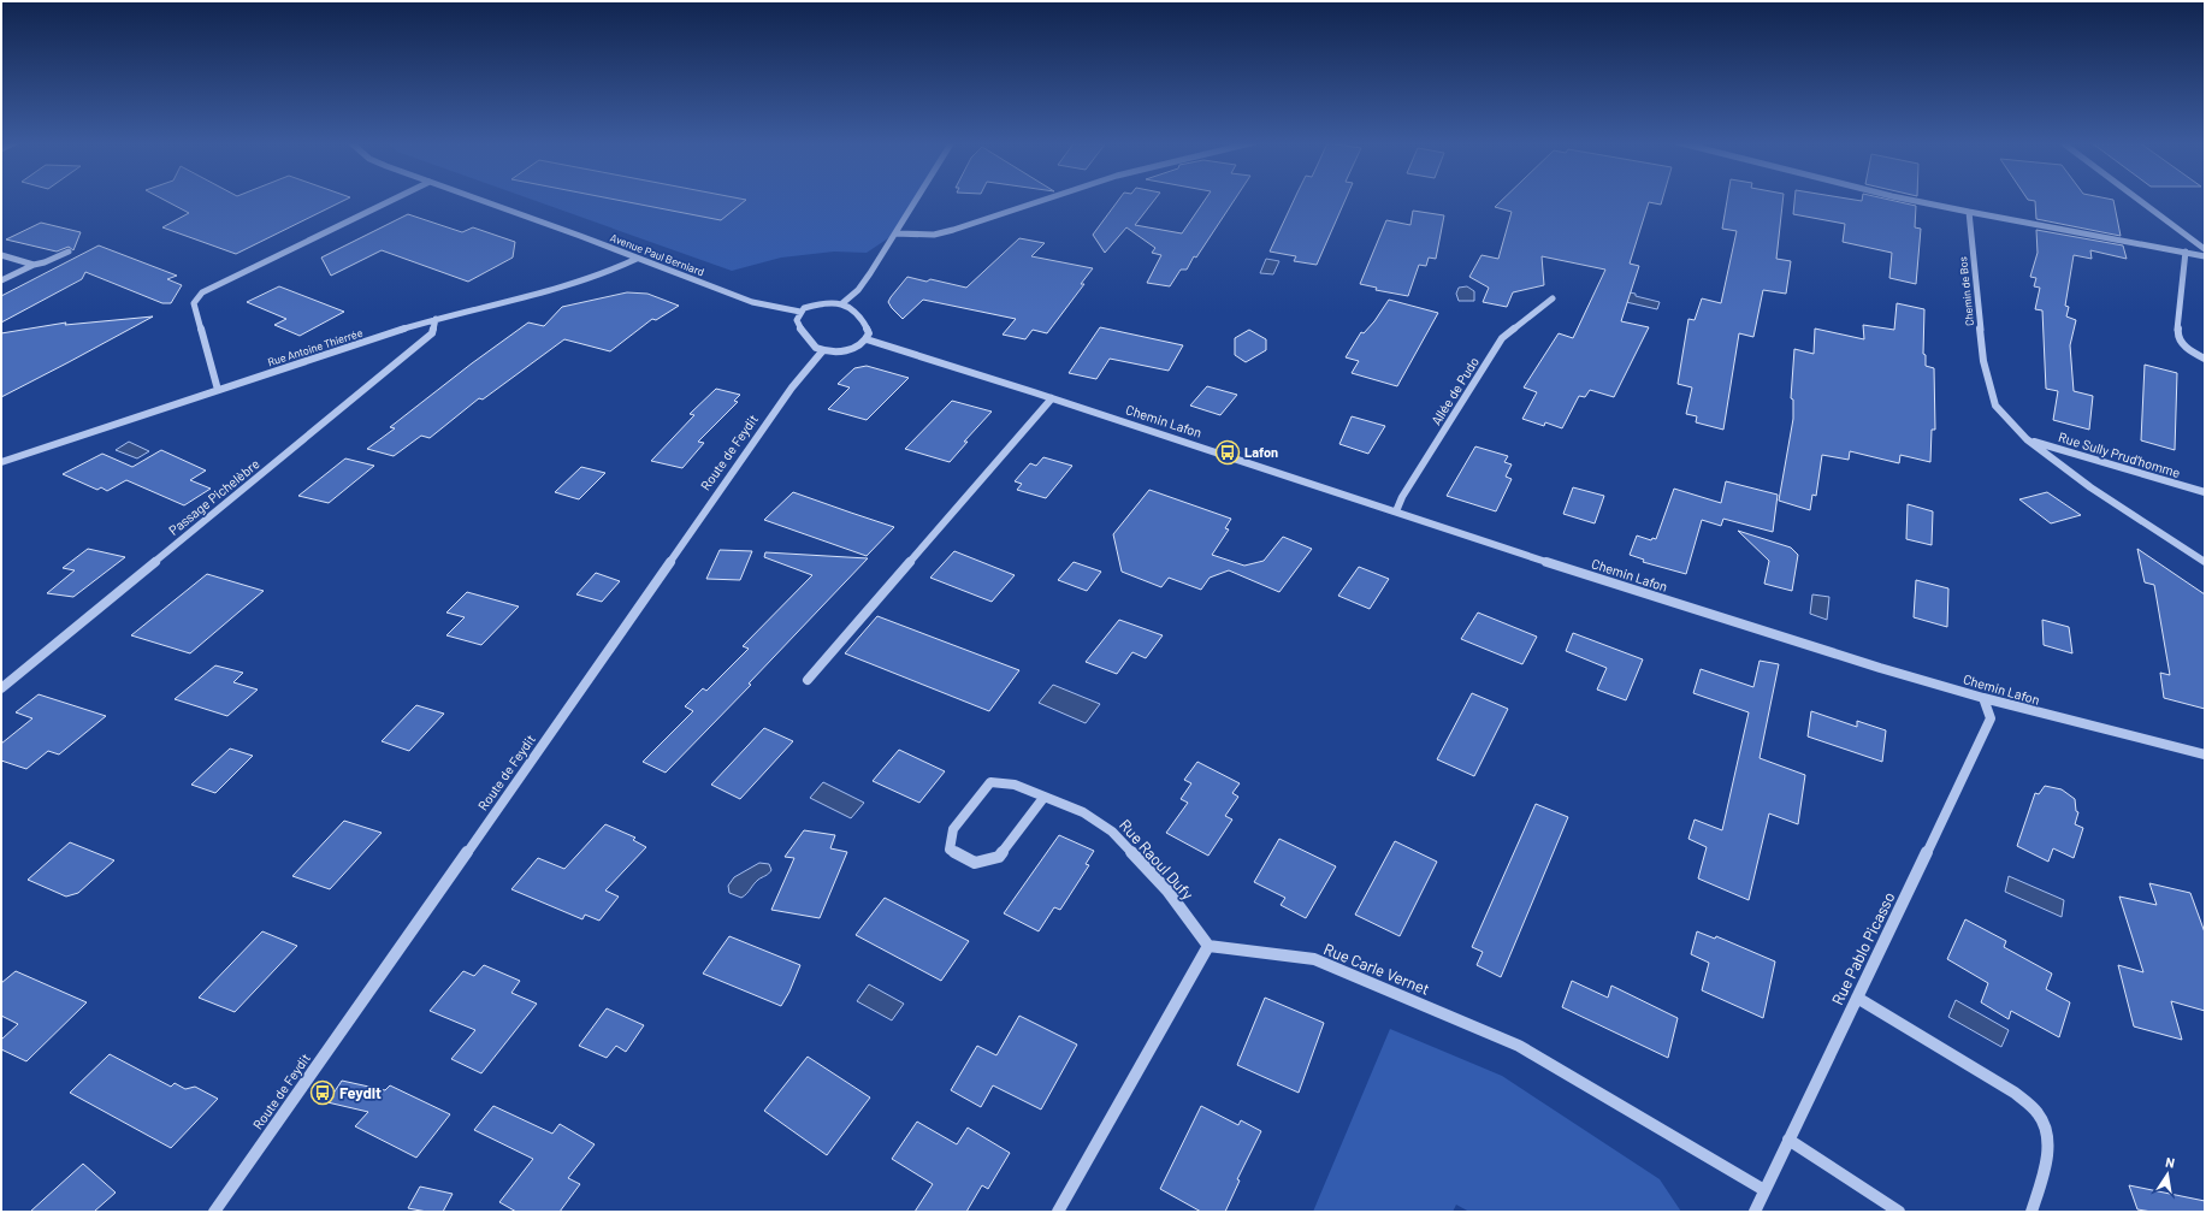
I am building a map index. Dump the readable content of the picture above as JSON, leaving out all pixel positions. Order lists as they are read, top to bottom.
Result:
{
  "streets": {
    "street": [
      "Avenue Paul Berniard",
      "Chemin de Bos",
      "Rue Antoine Thierrée",
      "Allée de Pudo",
      "Chemin Lafon",
      "Route de Feydit",
      "Rue Sully Prud'homme",
      "Passage Pichelèbre",
      "Rue Raoul Dufy",
      "Rue Pablo Picasso",
      "Rue Carle Vernet"
    ]
  },
  "crossings": [
    ["Avenue Paul Berniard", "Rue Antoine Thierrée"],
    ["Avenue Paul Berniard", "Chemin Lafon"],
    ["Avenue Paul Berniard", "Route de Feydit"],
    ["Chemin de Bos", "Rue Sully Prud'homme"],
    ["Rue Antoine Thierrée", "Passage Pichelèbre"],
    ["Allée de Pudo", "Chemin Lafon"],
    ["Chemin Lafon", "Route de Feydit"],
    ["Chemin Lafon", "Rue Pablo Picasso"],
    ["Rue Raoul Dufy", "Rue Carle Vernet"],
    ["Rue Pablo Picasso", "Rue Carle Vernet"]
  ],
  "places": {
    "bus stop": ["Lafon", "Feydit"]
  },
  "north": "top"
}
